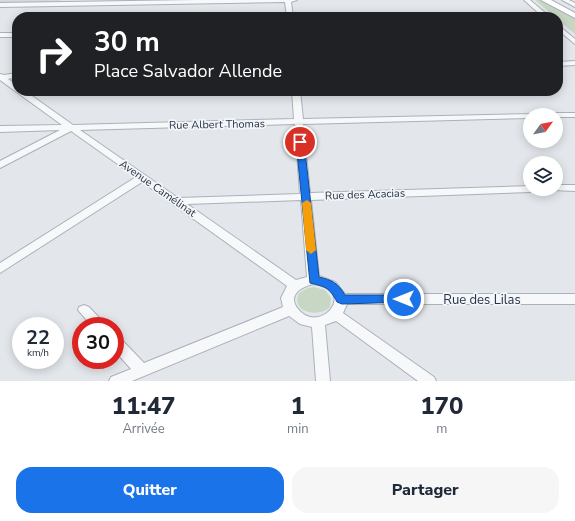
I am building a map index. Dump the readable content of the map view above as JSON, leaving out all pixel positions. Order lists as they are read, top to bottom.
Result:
{
  "streets": {
    "street": [
      "Rue Albert Thomas",
      "Avenue Camélinat",
      "Rue des Acacias",
      "Rue des Lilas"
    ]
  },
  "crossings": [
    ["Rue Albert Thomas", "Avenue Camélinat"],
    ["Avenue Camélinat", "Rue des Acacias"],
    ["Avenue Camélinat", "Rue des Lilas"]
  ],
  "north": "top right",
  "page": {
    "turn": ["30 m", "Place Salvador Allende"],
    "speed": "22 km/h",
    "limit": "30",
    "eta": [
      "11:47",
      "Arrivée",
      "1",
      "min",
      "170",
      "m"
    ],
    "buttons": ["Quitter", "Partager"]
  }
}
